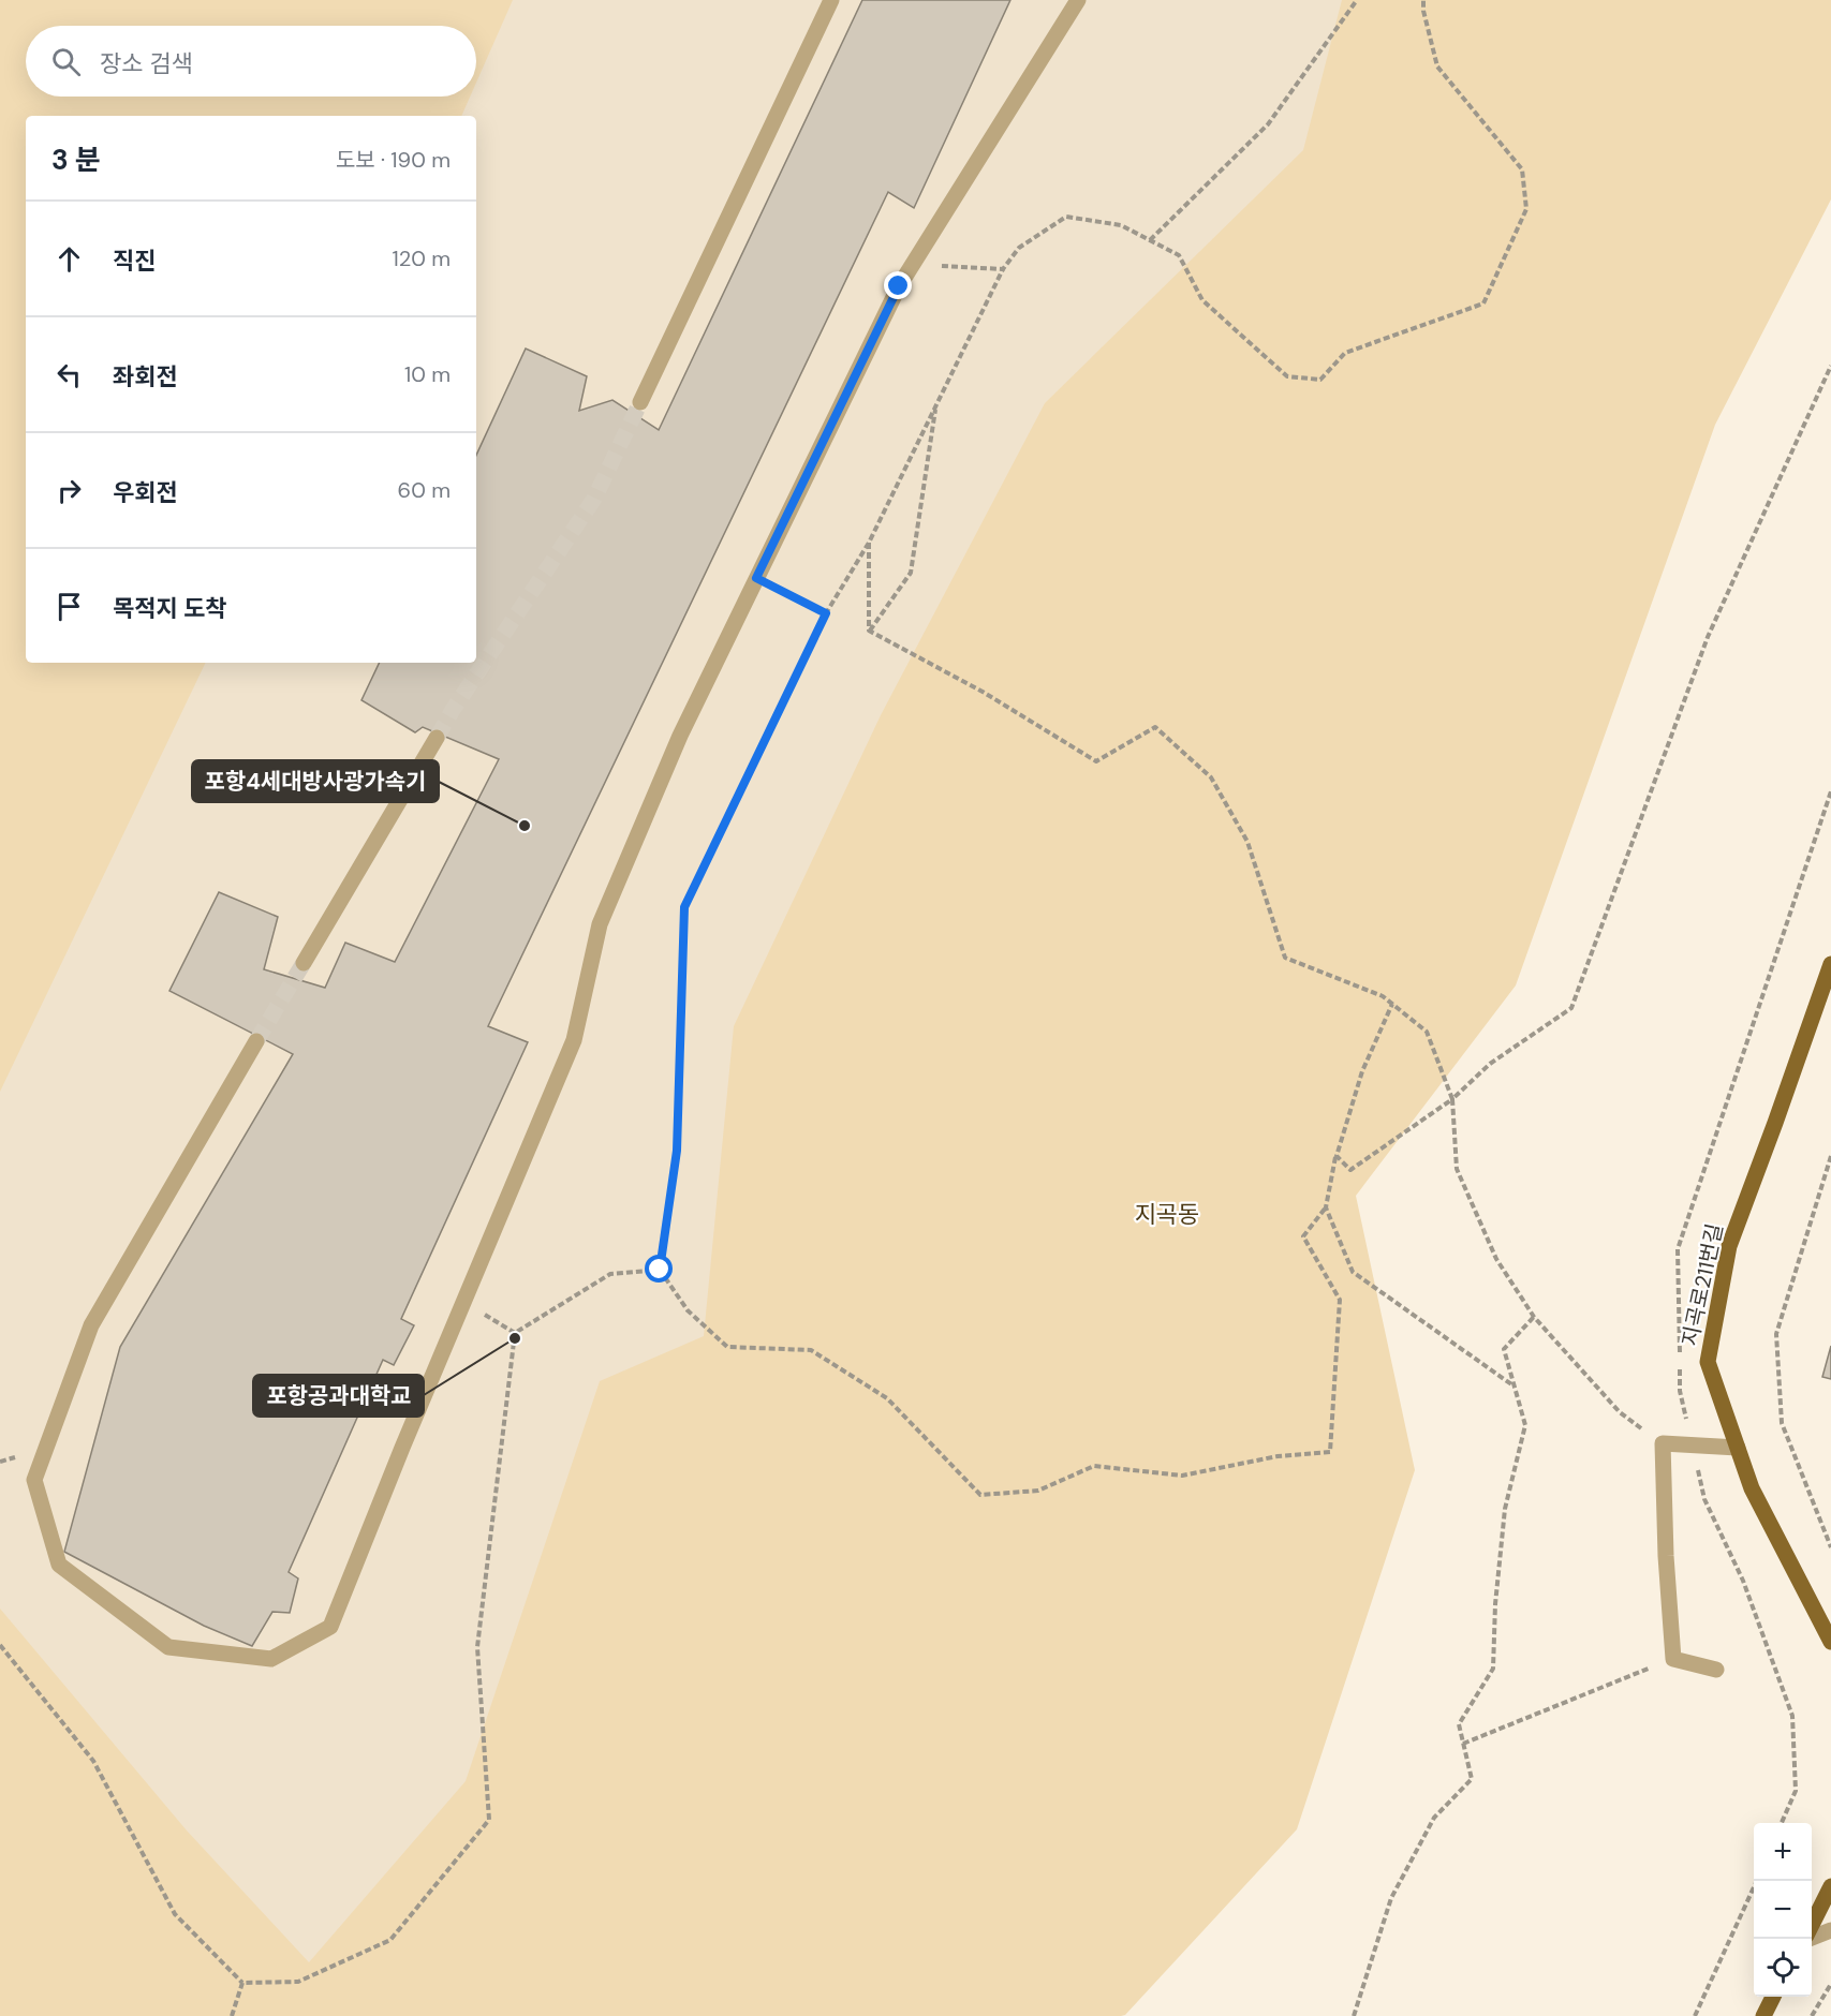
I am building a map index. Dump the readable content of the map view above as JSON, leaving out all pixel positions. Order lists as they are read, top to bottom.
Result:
{
  "streets": {
    "main road": ["지곡로211번길"]
  },
  "districts": ["지곡동"],
  "places": ["포항4세대방사광가속기", "포항공과대학교"],
  "page": {
    "search": "장소 검색",
    "heading": ["3 분", "도보 · 190 m"],
    "list": [
      ["직진", "120 m"],
      ["좌회전", "10 m"],
      ["우회전", "60 m"],
      "목적지 도착"
    ],
    "map_buttons": ["+", "−"]
  }
}
